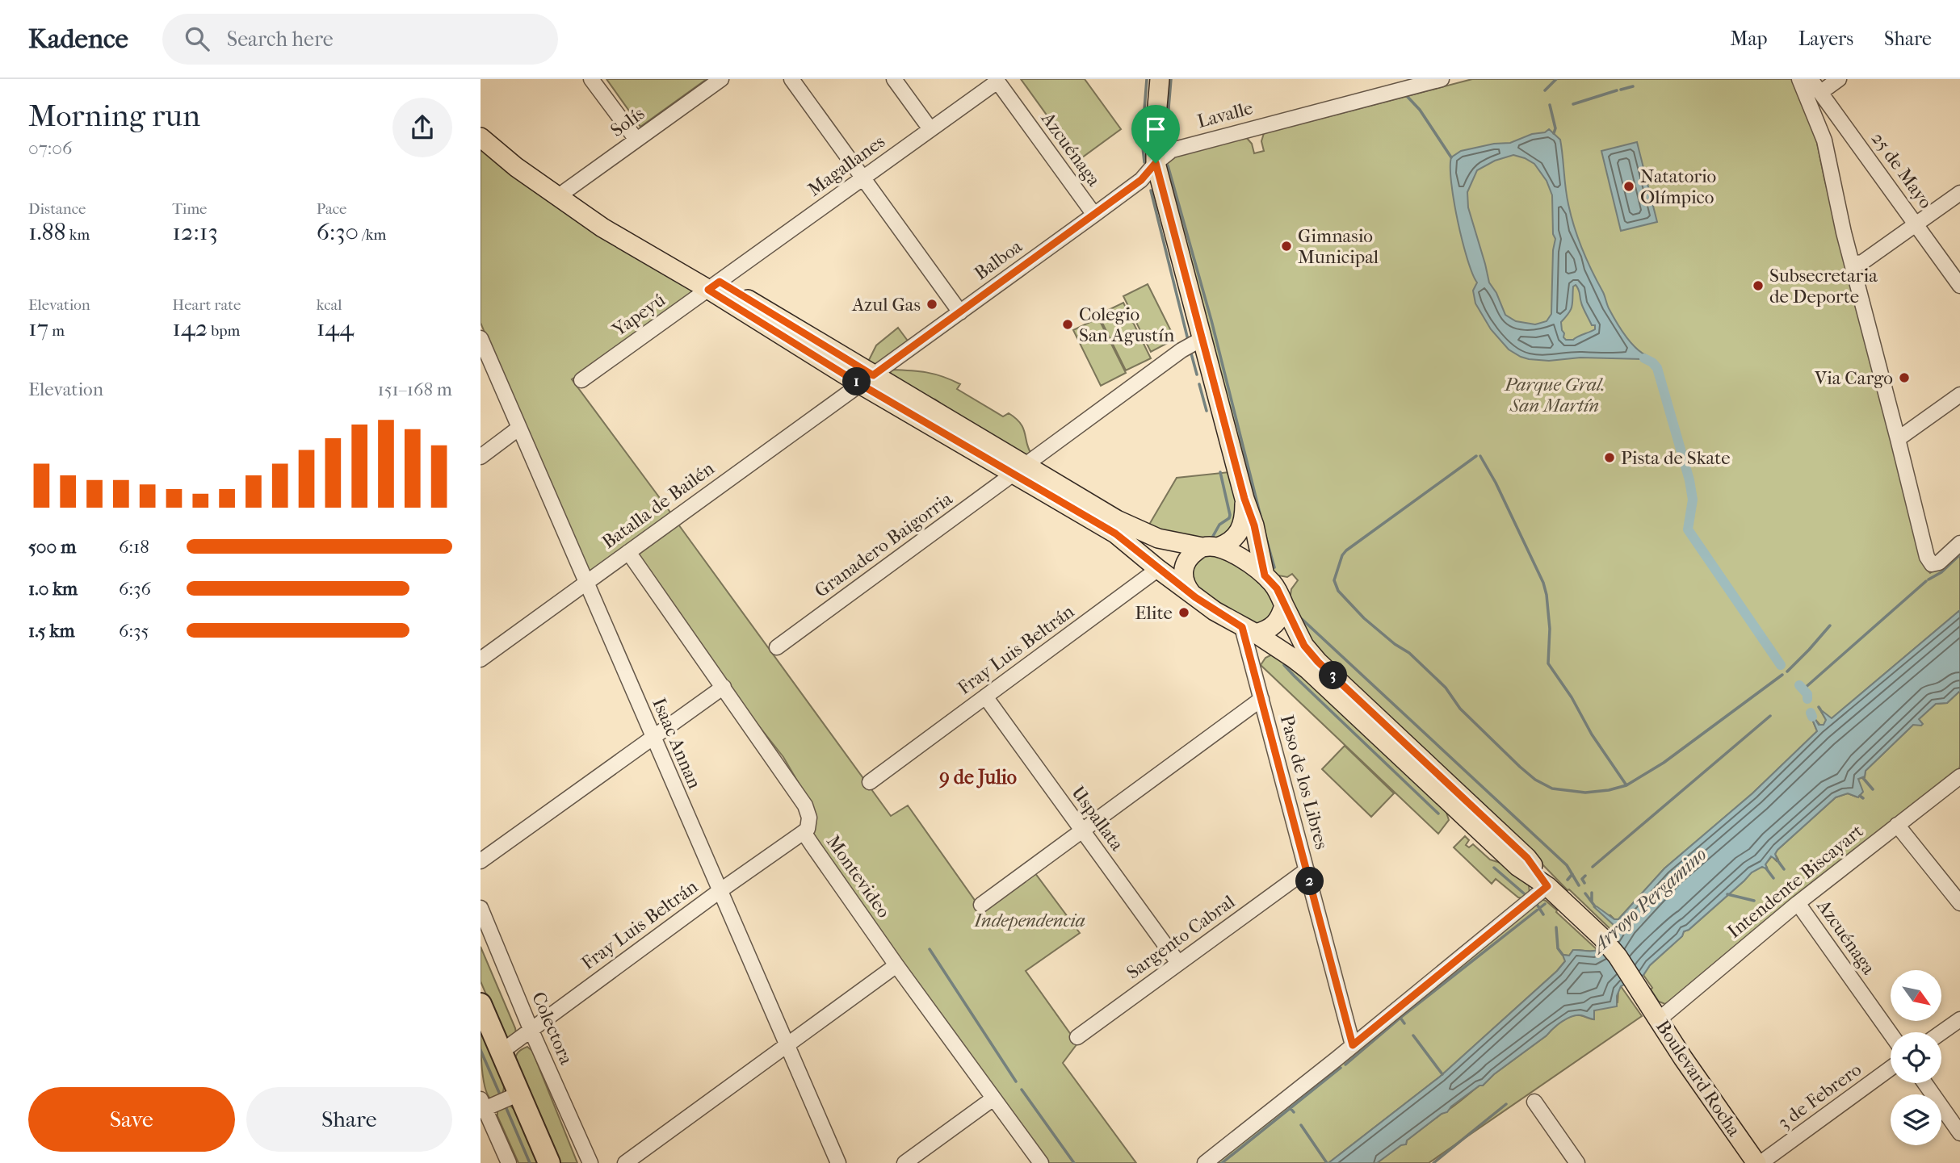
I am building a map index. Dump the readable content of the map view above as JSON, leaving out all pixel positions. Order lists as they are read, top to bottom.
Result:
{
  "streets": {
    "main road": ["Boulevard Rocha"],
    "street": [
      "Lavalle",
      "Solís",
      "Azcuénaga",
      "Magallanes",
      "25 de Mayo",
      "Balboa",
      "Yapeyú",
      "Batalla de Bailén",
      "Granadero Baigorria",
      "Fray Luis Beltrán",
      "Isaac Annan",
      "Paso de los Libres",
      "Uspallata",
      "Montevideo",
      "Intendente Biscayart",
      "Sargento Cabral",
      "Colectora",
      "3 de Febrero"
    ]
  },
  "crossings": [
    ["Lavalle", "Balboa"],
    ["Azcuénaga", "Magallanes"],
    ["Azcuénaga", "Balboa"],
    ["Azcuénaga", "Intendente Biscayart"],
    ["Magallanes", "Yapeyú"],
    ["Balboa", "Batalla de Bailén"],
    ["Batalla de Bailén", "Isaac Annan"],
    ["Batalla de Bailén", "Montevideo"],
    ["Fray Luis Beltrán", "Isaac Annan"],
    ["Fray Luis Beltrán", "Uspallata"],
    ["Fray Luis Beltrán", "Montevideo"],
    ["Fray Luis Beltrán", "Colectora"],
    ["Paso de los Libres", "Sargento Cabral"],
    ["Uspallata", "Sargento Cabral"],
    ["Intendente Biscayart", "Boulevard Rocha"]
  ],
  "districts": ["9 de Julio"],
  "water": ["Arroyo Pergamino"],
  "parks": ["Parque Gral. San Martín", "Independencia"],
  "places": [
    "Natatorio Olímpico",
    "Gimnasio Municipal",
    "Subsecretaria de Deporte",
    "Azul Gas",
    "Colegio San Agustín",
    "Via Cargo",
    "Pista de Skate",
    "Elite"
  ],
  "north": "bottom right",
  "page": {
    "header": "Kadence",
    "search": "Search here",
    "nav": ["Map", "Layers", "Share"],
    "heading": ["Morning run", "07:06"],
    "stats": [
      ["Distance", "1.88 km"],
      ["Time", "12:13"],
      ["Pace", "6:30 /km"],
      ["Elevation", "17 m"],
      ["Heart rate", "142 bpm"],
      ["kcal", "144"]
    ],
    "chart": ["Elevation", "151–168 m"],
    "pins": ["1", "3", "2"],
    "list": [
      {
        "name": "500 m",
        "note": "6:18"
      },
      {
        "name": "1.0 km",
        "note": "6:36"
      },
      {
        "name": "1.5 km",
        "note": "6:35"
      }
    ],
    "buttons": ["Save", "Share"]
  }
}
